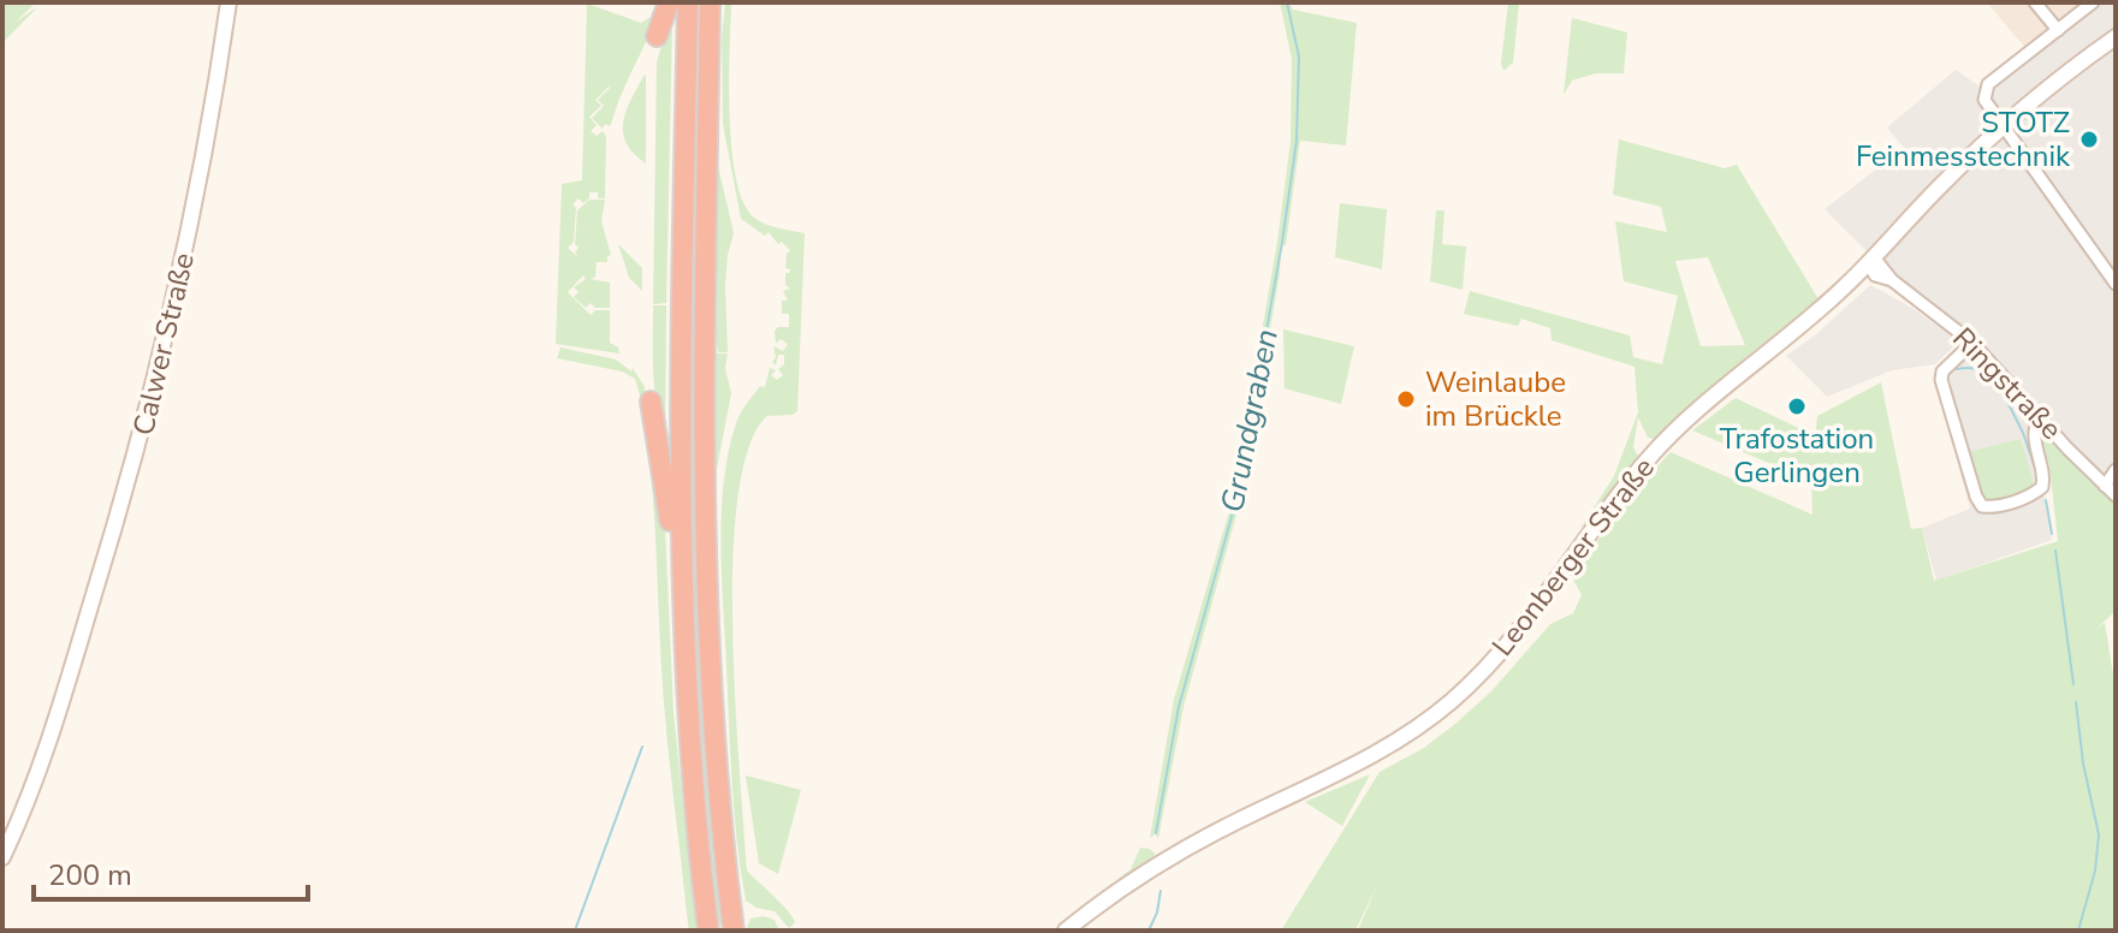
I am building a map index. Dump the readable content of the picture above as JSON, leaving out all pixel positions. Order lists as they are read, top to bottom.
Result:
{
  "streets": {
    "main road": ["Calwer Straße", "Leonberger Straße"],
    "street": ["Ringstraße"]
  },
  "crossings": [
    ["Ringstraße", "Leonberger Straße"]
  ],
  "water": ["Grundgraben"],
  "places": ["STOTZ Feinmesstechnik", "Weinlaube im Brückle", "Trafostation Gerlingen"],
  "scale_bar": "200 m"
}
